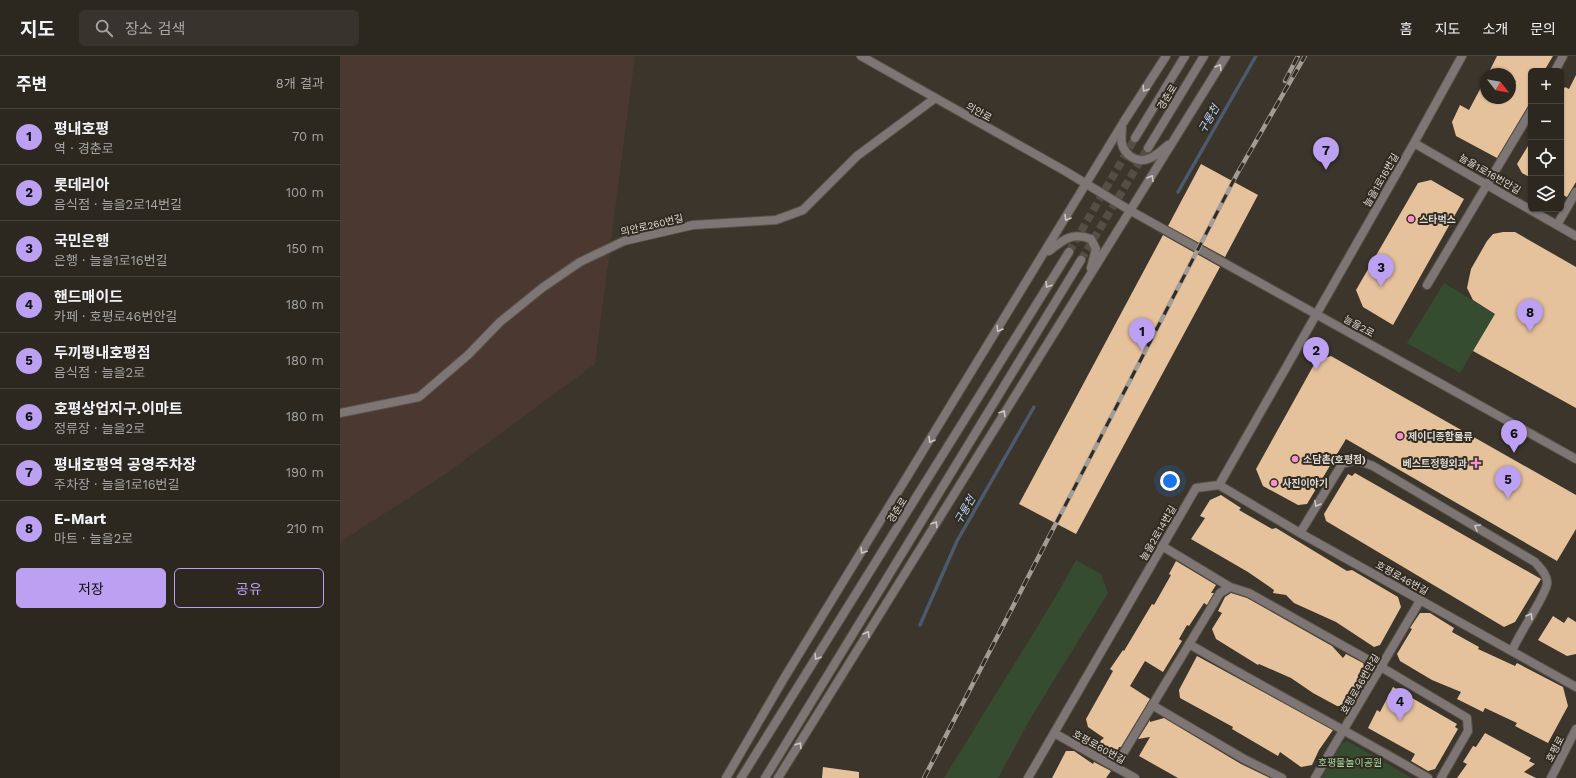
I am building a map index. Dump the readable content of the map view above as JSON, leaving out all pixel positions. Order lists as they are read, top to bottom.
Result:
{
  "streets": {
    "street": [
      "경춘로",
      "의안로",
      "늘을1로16번안길",
      "늘을1로16번길",
      "의안로260번길",
      "늘을2로",
      "늘을2로14번길",
      "호평로46번길",
      "호평로46번안길",
      "호평로60번길",
      "호평로"
    ]
  },
  "crossings": [
    ["의안로", "의안로260번길"],
    ["의안로", "늘을2로"],
    ["늘을1로16번안길", "늘을1로16번길"],
    ["늘을1로16번길", "늘을2로"],
    ["늘을2로14번길", "호평로46번길"],
    ["늘을2로14번길", "호평로60번길"],
    ["호평로46번길", "호평로46번안길"]
  ],
  "water": ["구룡천"],
  "parks": ["호평물놀이공원"],
  "places": {
    "other": [
      "스타벅스",
      "제이디종합물류",
      "소담촌(호평점)",
      "사진이야기"
    ],
    "health": ["베스트정형외과"]
  },
  "north": "bottom right",
  "page": {
    "header": "지도",
    "search": "장소 검색",
    "nav": [
      "홈",
      "지도",
      "소개",
      "문의"
    ],
    "heading": ["주변", "8개 결과"],
    "map_buttons": ["+", "−"],
    "list": [
      {
        "mark": "1",
        "name": "평내호평",
        "note": "역 · 경춘로",
        "value": "70 m"
      },
      {
        "mark": "2",
        "name": "롯데리아",
        "note": "음식점 · 늘을2로14번길",
        "value": "100 m"
      },
      {
        "mark": "3",
        "name": "국민은행",
        "note": "은행 · 늘을1로16번길",
        "value": "150 m"
      },
      {
        "mark": "4",
        "name": "핸드매이드",
        "note": "카페 · 호평로46번안길",
        "value": "180 m"
      },
      {
        "mark": "5",
        "name": "두끼평내호평점",
        "note": "음식점 · 늘을2로",
        "value": "180 m"
      },
      {
        "mark": "6",
        "name": "호평상업지구.이마트",
        "note": "정류장 · 늘을2로",
        "value": "180 m"
      },
      {
        "mark": "7",
        "name": "평내호평역 공영주차장",
        "note": "주차장 · 늘을1로16번길",
        "value": "190 m"
      },
      {
        "mark": "8",
        "name": "E-Mart",
        "note": "마트 · 늘을2로",
        "value": "210 m"
      }
    ],
    "pins": [
      "7",
      "3",
      "8",
      "1",
      "2",
      "6",
      "5",
      "4"
    ],
    "buttons": ["저장", "공유"]
  }
}
